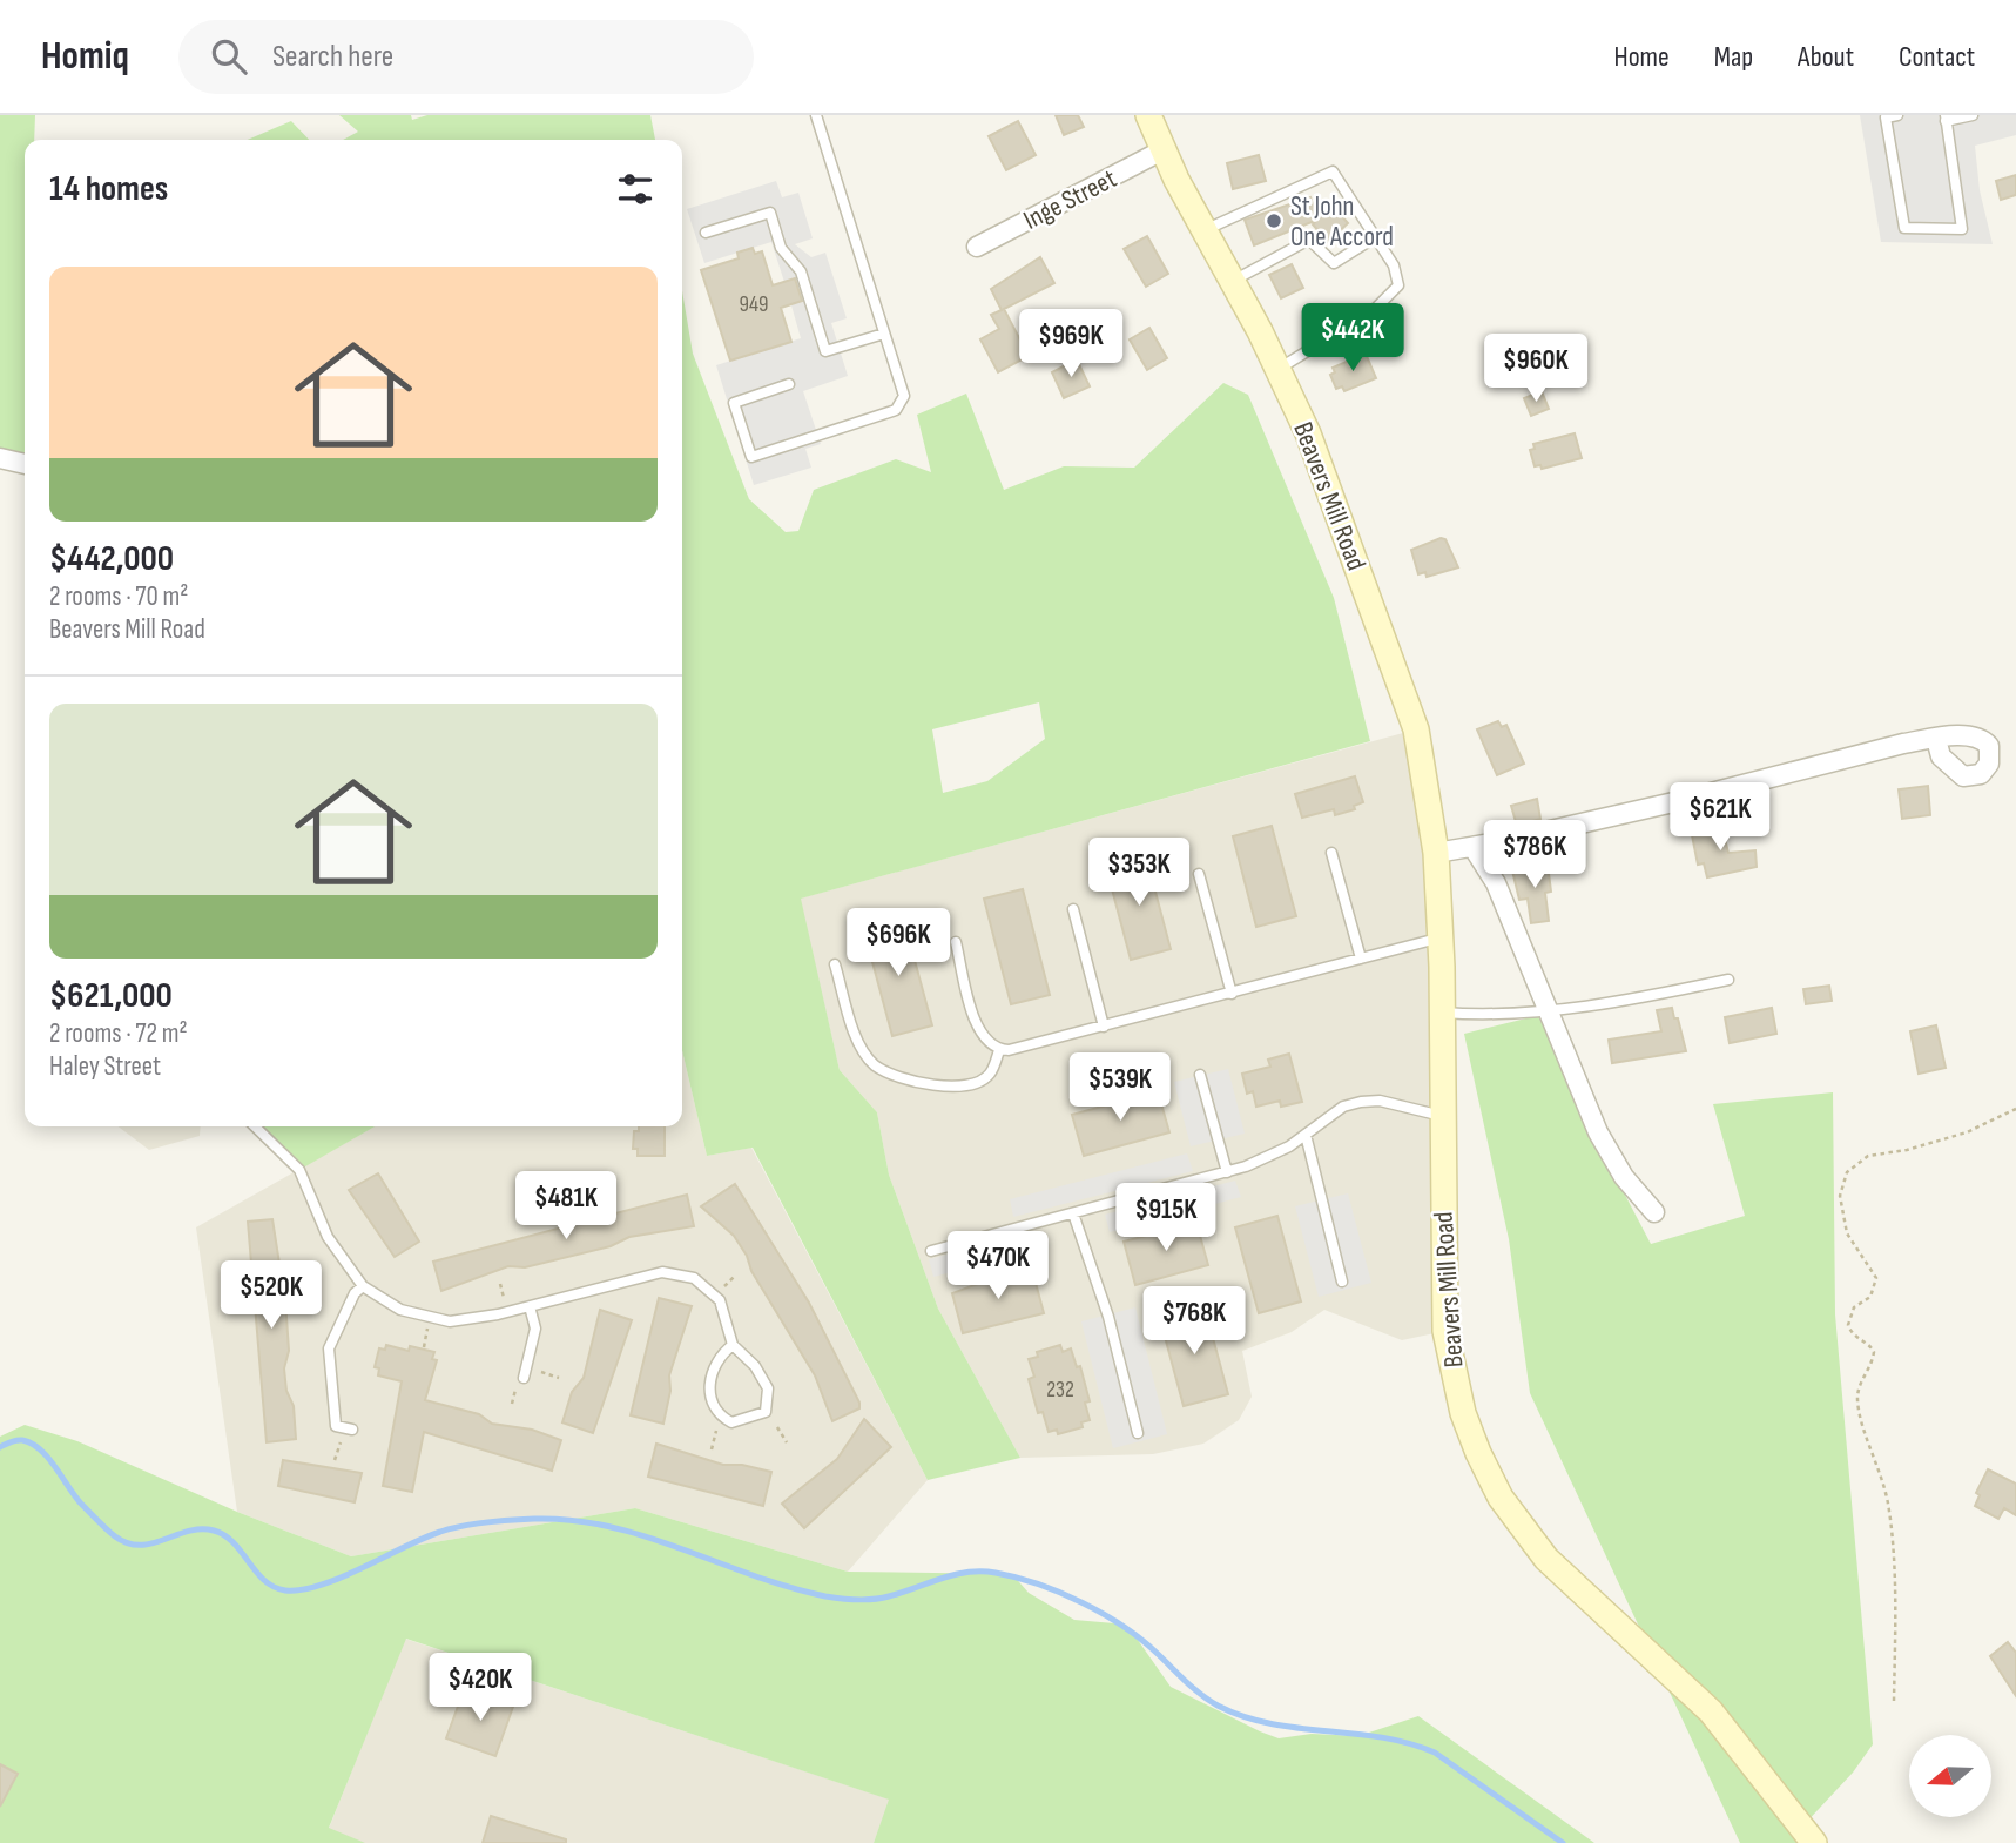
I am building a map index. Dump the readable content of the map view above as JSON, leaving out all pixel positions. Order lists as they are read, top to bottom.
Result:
{
  "streets": {
    "street": ["Inge Street", "Beavers Mill Road"]
  },
  "crossings": [
    ["Inge Street", "Beavers Mill Road"]
  ],
  "places": ["St John One Accord"],
  "house_numbers": ["949", "232"],
  "north": "left",
  "page": {
    "header": "Homiq",
    "search": "Search here",
    "nav": [
      "Home",
      "Map",
      "About",
      "Contact"
    ],
    "heading": "14 homes",
    "list": [
      {
        "name": "$442,000",
        "note": "2 rooms · 70 m² · Beavers Mill Road"
      },
      {
        "name": "$621,000",
        "note": "2 rooms · 72 m² · Haley Street"
      }
    ],
    "price": [
      "$442K",
      "$969K",
      "$960K",
      "$621K",
      "$786K",
      "$353K",
      "$696K",
      "$539K",
      "$481K",
      "$915K",
      "$470K",
      "$520K",
      "$768K",
      "$420K"
    ]
  }
}
